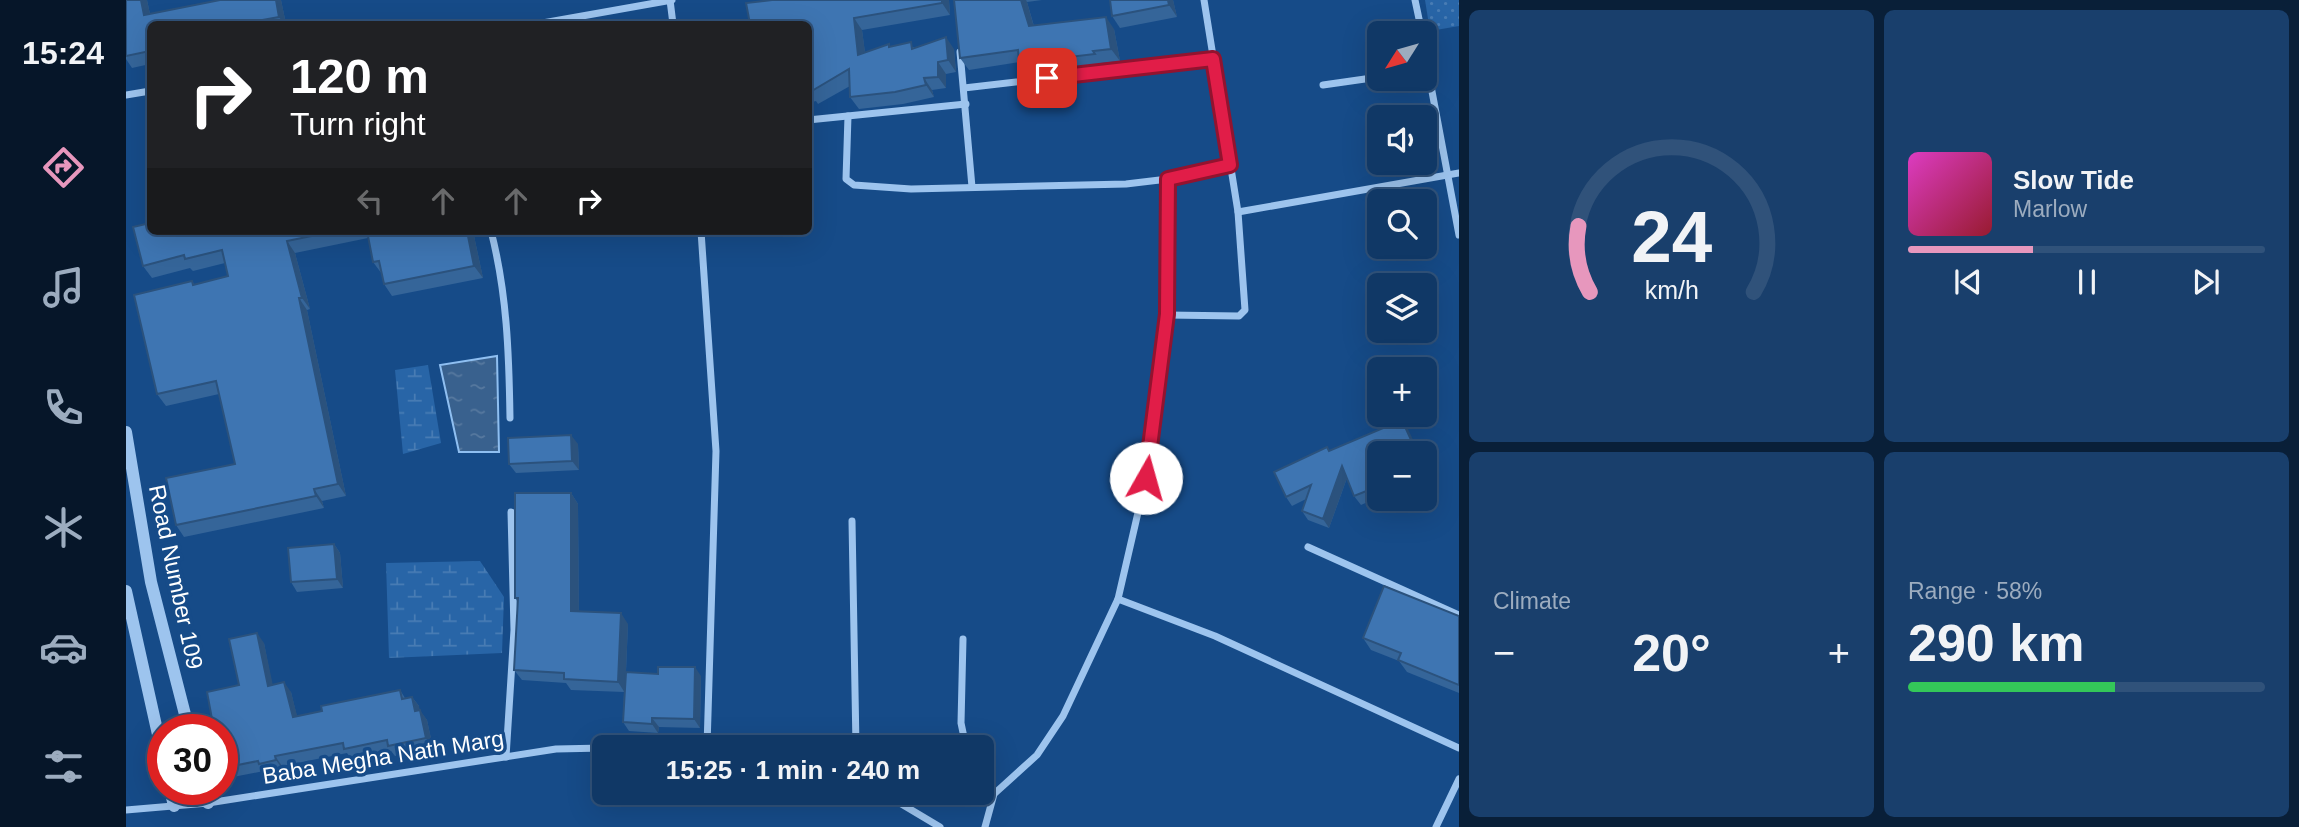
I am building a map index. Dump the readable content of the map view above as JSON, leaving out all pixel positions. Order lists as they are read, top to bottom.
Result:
{
  "streets": {
    "street": ["Road Number 109", "Baba Megha Nath Marg"]
  },
  "north": "bottom left",
  "page": {
    "tabs": "15:24",
    "map_buttons": ["+", "−"],
    "turn": ["120 m", "Turn right"],
    "song": ["Slow Tide", "Marlow"],
    "tile": [
      "Climate",
      ["Range · 58%", "290 km"]
    ],
    "heat": ["−", "20°", "+"],
    "limit": "30",
    "trip": "15:25 · 1 min · 240 m",
    "gauge": ["24", "km/h"]
  }
}
